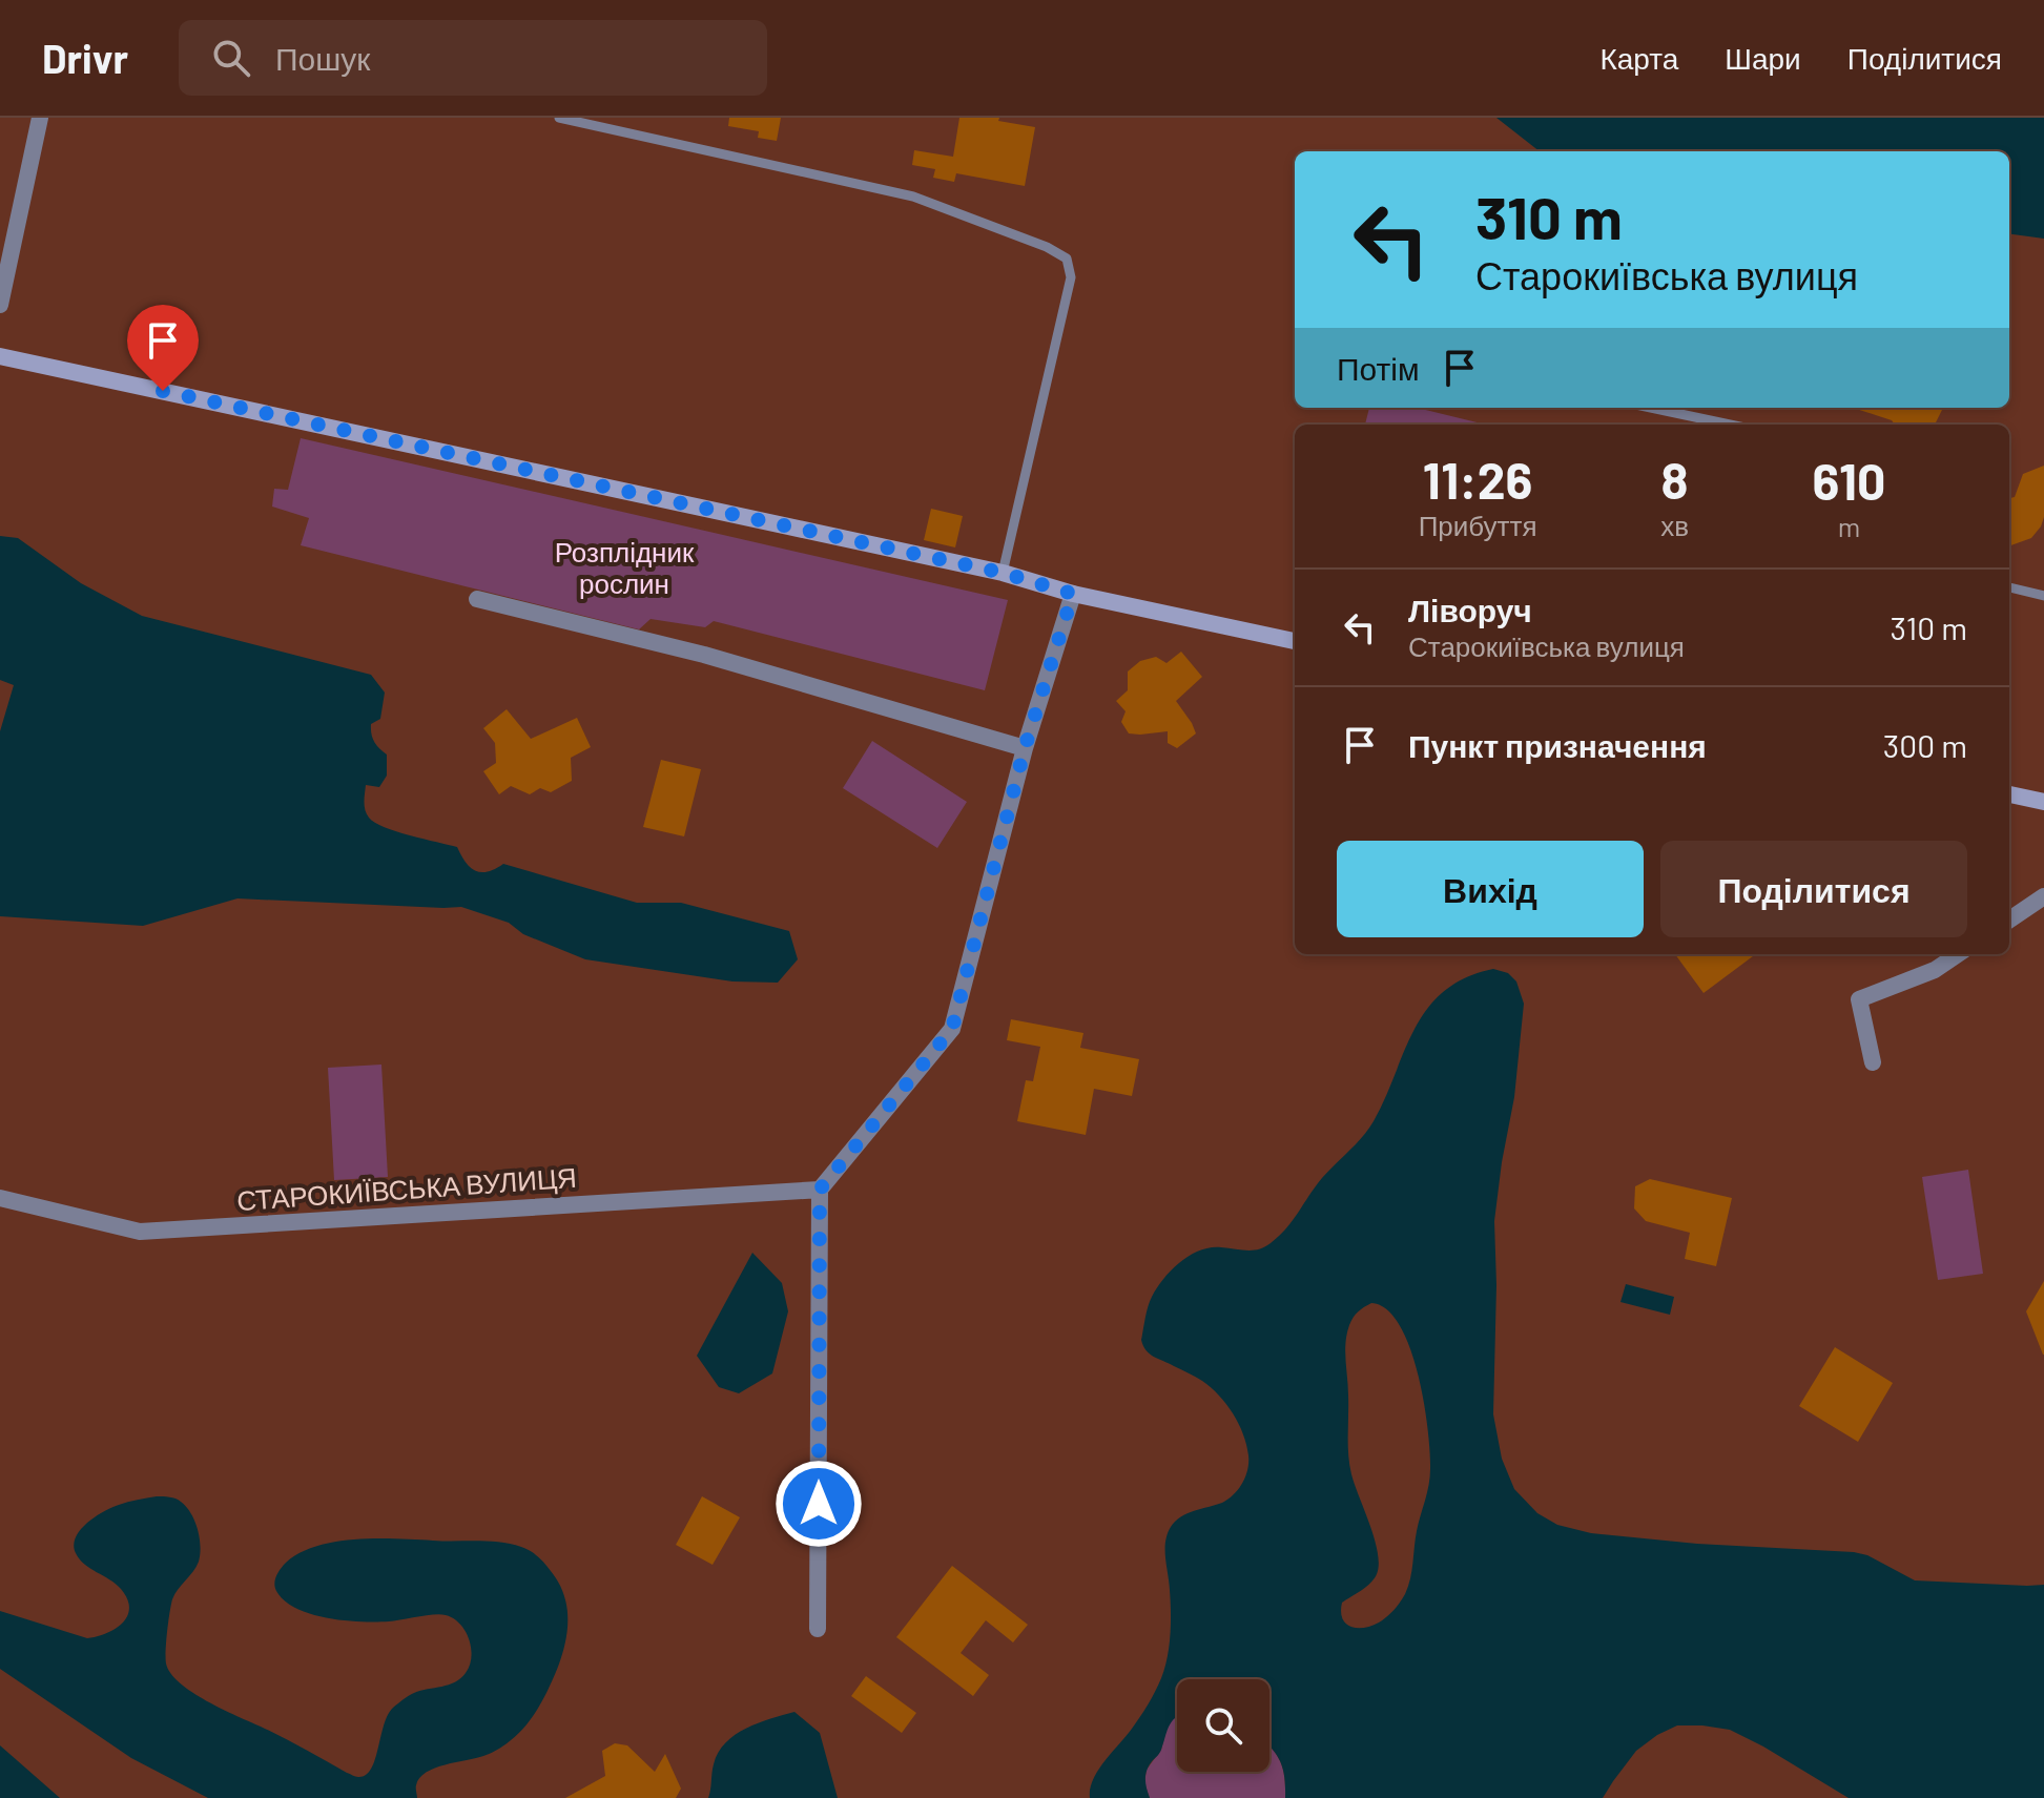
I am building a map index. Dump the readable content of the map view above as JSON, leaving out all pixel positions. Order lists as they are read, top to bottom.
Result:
{
  "streets": {
    "street": ["СТАРОКИЇВСЬКА ВУЛИЦЯ"]
  },
  "parks": ["Розплідник рослин"],
  "page": {
    "header": "Drivr",
    "search": "Пошук",
    "nav": ["Карта", "Шари", "Поділитися"],
    "turn": ["310 m", "Старокиївська вулиця"],
    "then": "Потім",
    "eta": [
      "11:26",
      "Прибуття",
      "8",
      "хв",
      "610",
      "m"
    ],
    "list": [
      {
        "name": "Ліворуч",
        "note": "Старокиївська вулиця",
        "value": "310 m"
      },
      {
        "name": "Пункт призначення",
        "value": "300 m"
      }
    ],
    "buttons": ["Вихід", "Поділитися"]
  }
}
